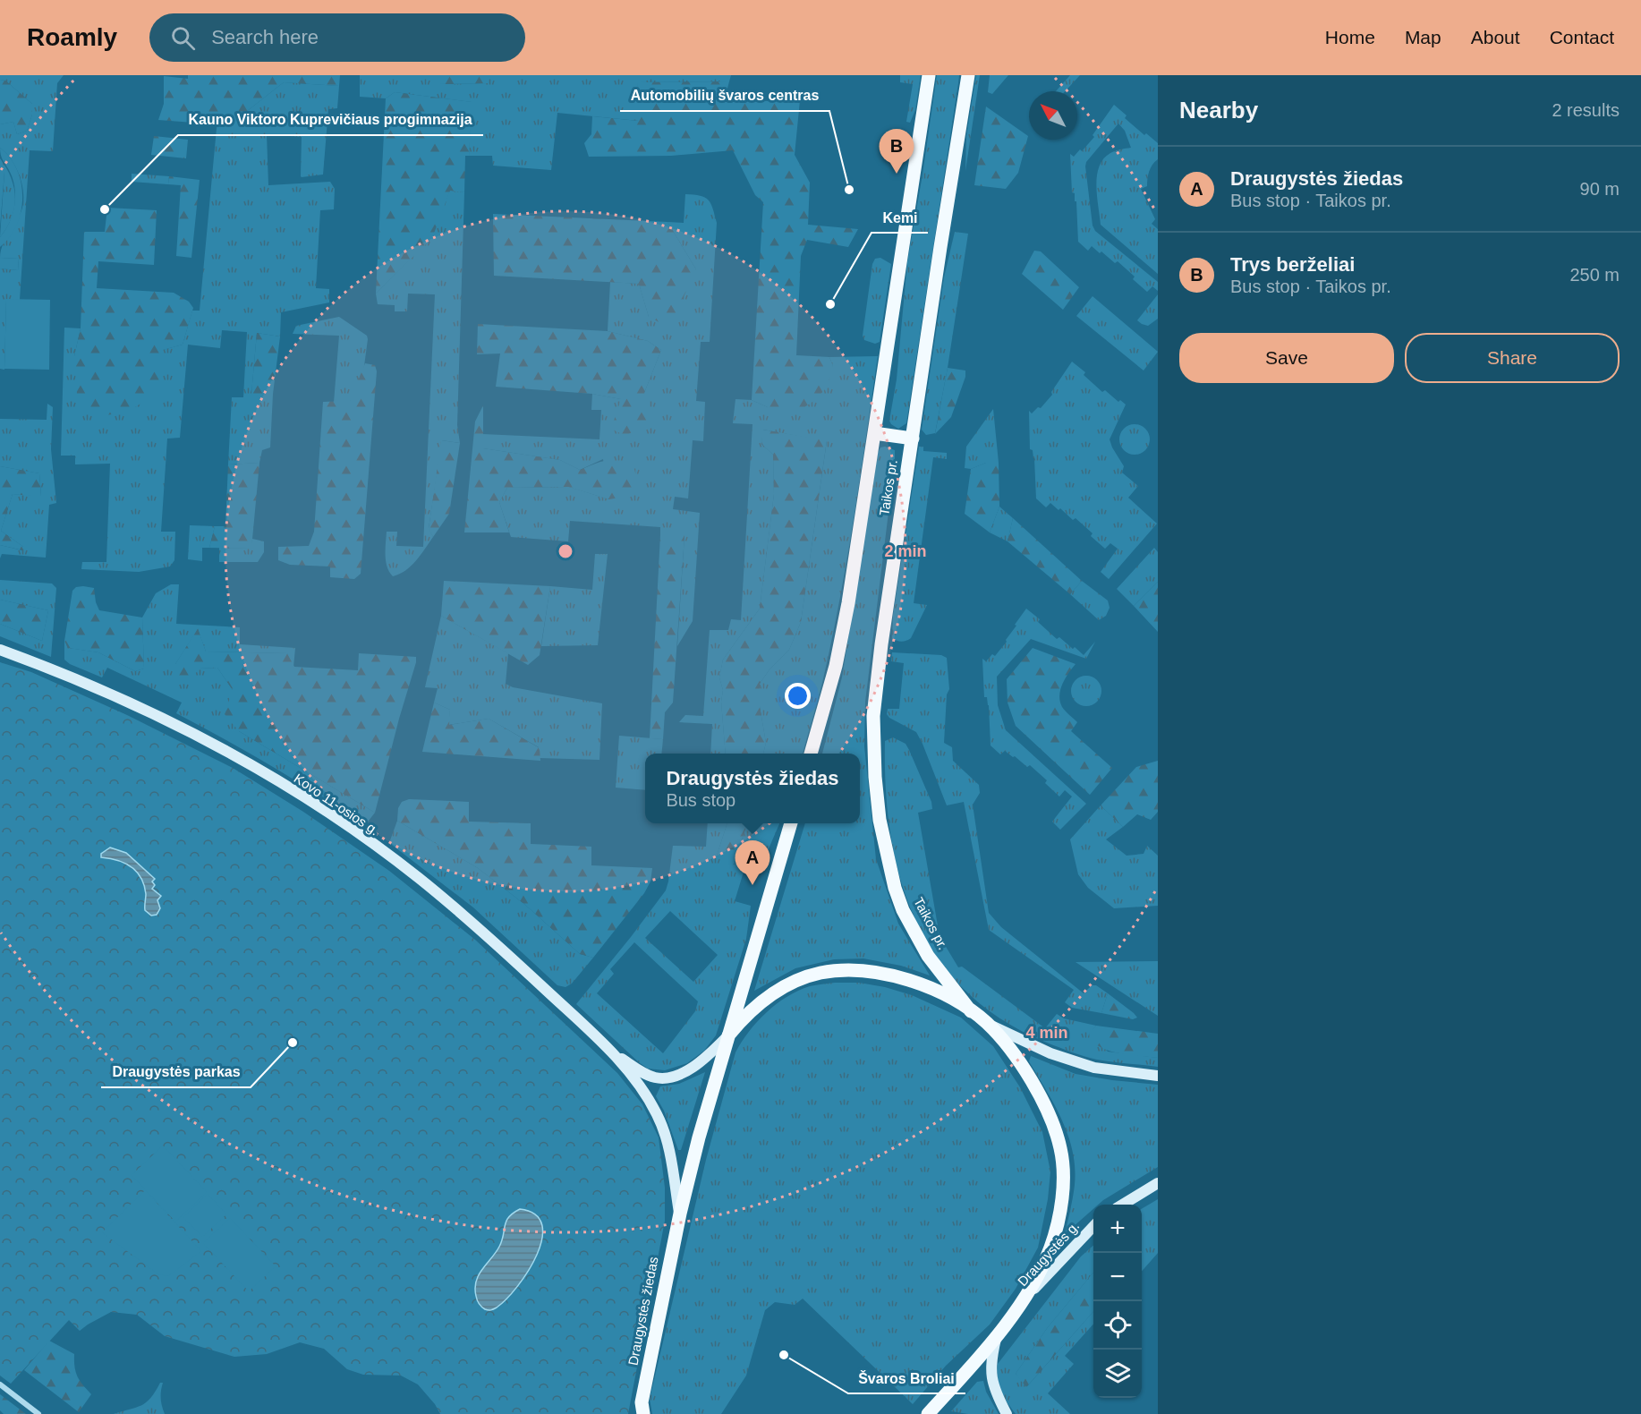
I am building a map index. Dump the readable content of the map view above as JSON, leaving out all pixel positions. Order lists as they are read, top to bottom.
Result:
{
  "streets": {
    "main road": [
      "Taikos pr.",
      "Kovo 11-osios g.",
      "Draugystės g.",
      "Draugystės žiedas"
    ]
  },
  "crossings": [
    ["Taikos pr.", "Draugystės žiedas"],
    ["Kovo 11-osios g.", "Draugystės žiedas"],
    ["Draugystės g.", "Draugystės žiedas"]
  ],
  "places": [
    "Automobilių švaros centras",
    "Kauno Viktoro Kuprevičiaus progimnazija",
    "Kemi",
    "Draugystės parkas",
    "Švaros Broliai"
  ],
  "north": "top left",
  "page": {
    "header": "Roamly",
    "search": "Search here",
    "nav": [
      "Home",
      "Map",
      "About",
      "Contact"
    ],
    "heading": ["Nearby", "2 results"],
    "pins": ["B", "A"],
    "list": [
      {
        "mark": "A",
        "name": "Draugystės žiedas",
        "note": "Bus stop · Taikos pr.",
        "value": "90 m"
      },
      {
        "mark": "B",
        "name": "Trys berželiai",
        "note": "Bus stop · Taikos pr.",
        "value": "250 m"
      }
    ],
    "buttons": ["Save", "Share"],
    "popup": ["Draugystės žiedas", "Bus stop"],
    "map_buttons": ["+", "−"]
  },
  "rings": ["2 min", "4 min"]
}
